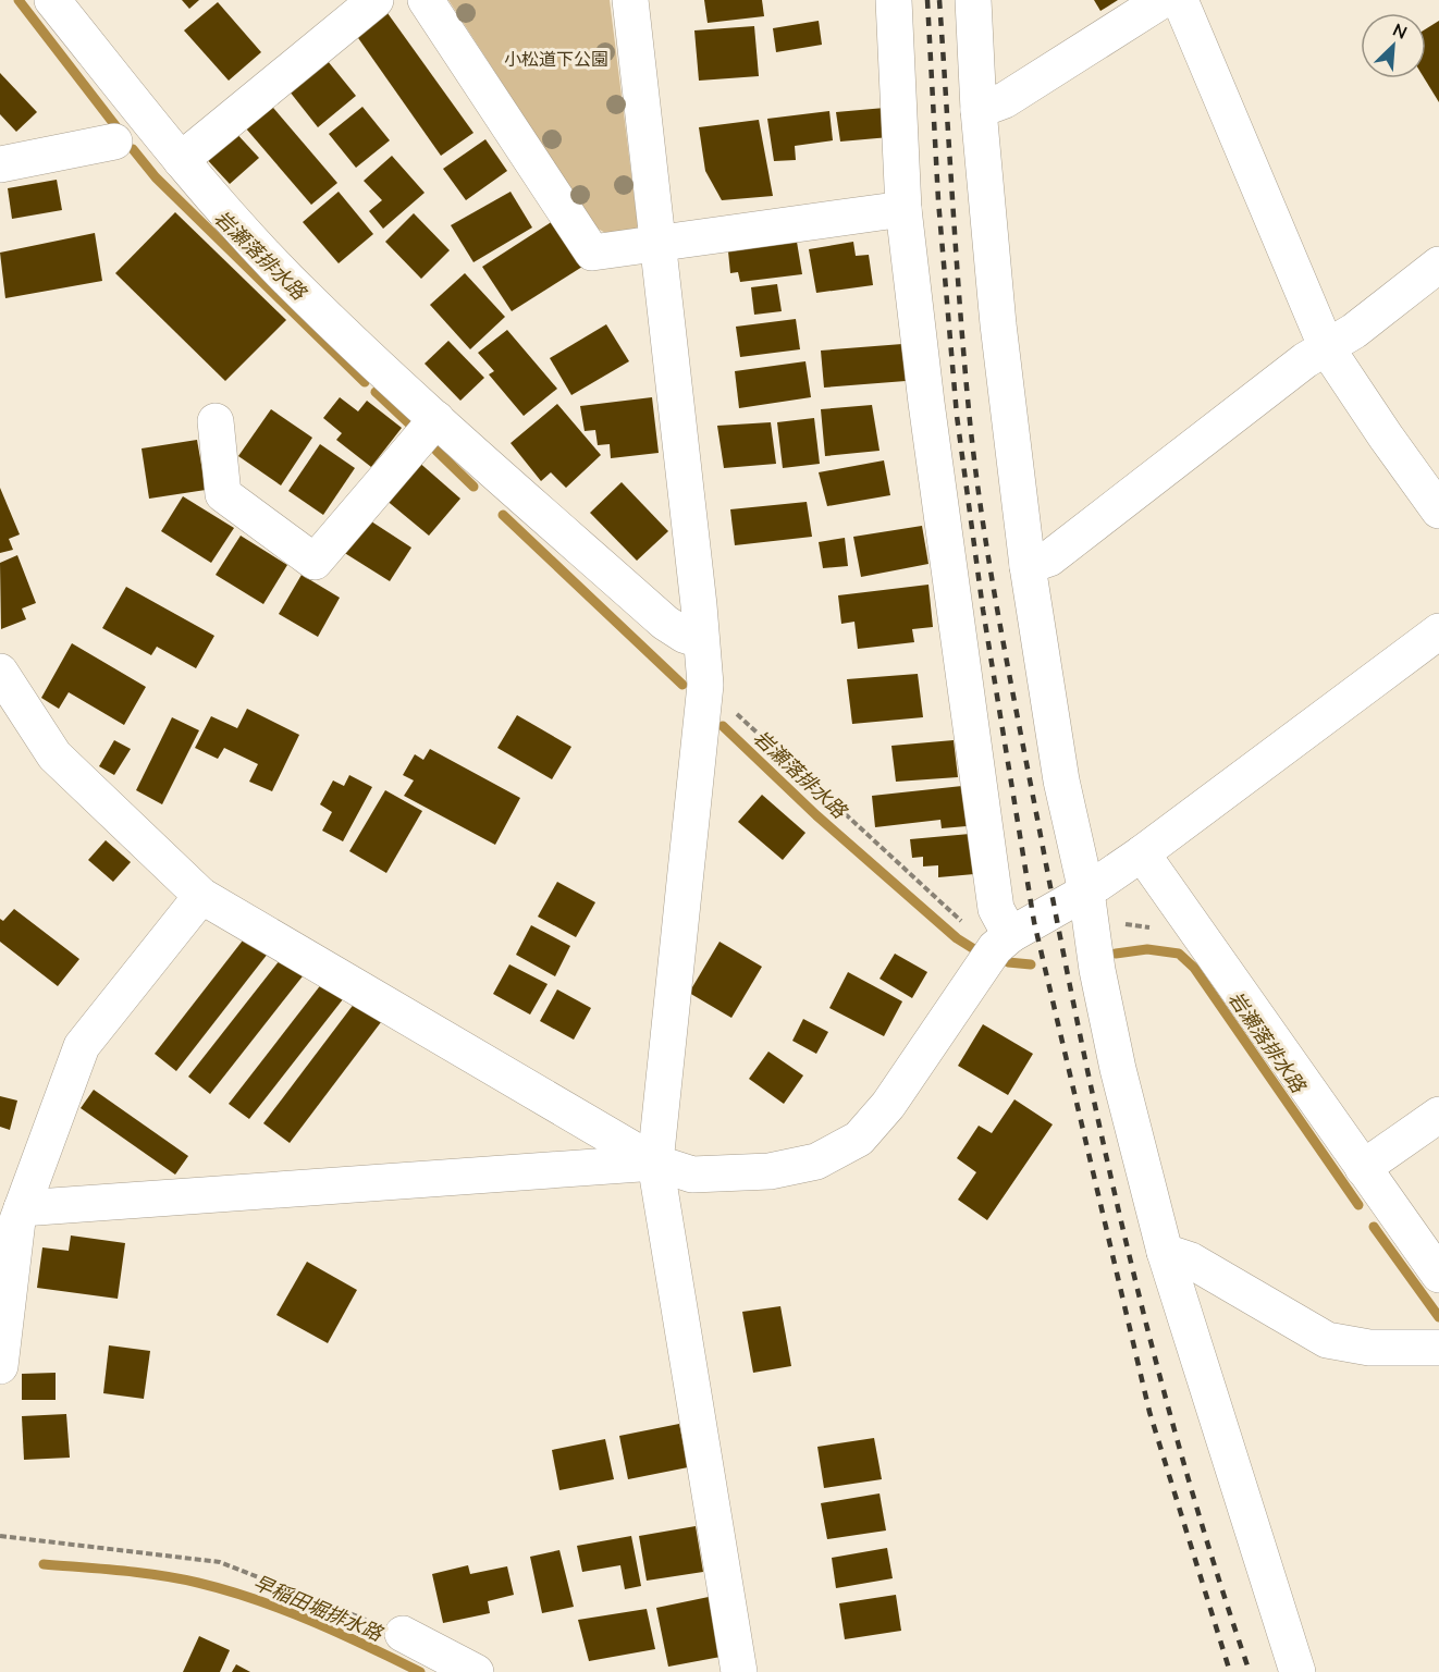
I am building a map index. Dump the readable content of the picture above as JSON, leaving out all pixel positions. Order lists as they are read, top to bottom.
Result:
{
  "water": ["岩瀬落排水路", "早稲田堀排水路"],
  "parks": ["小松道下公園"],
  "north": "top right"
}
